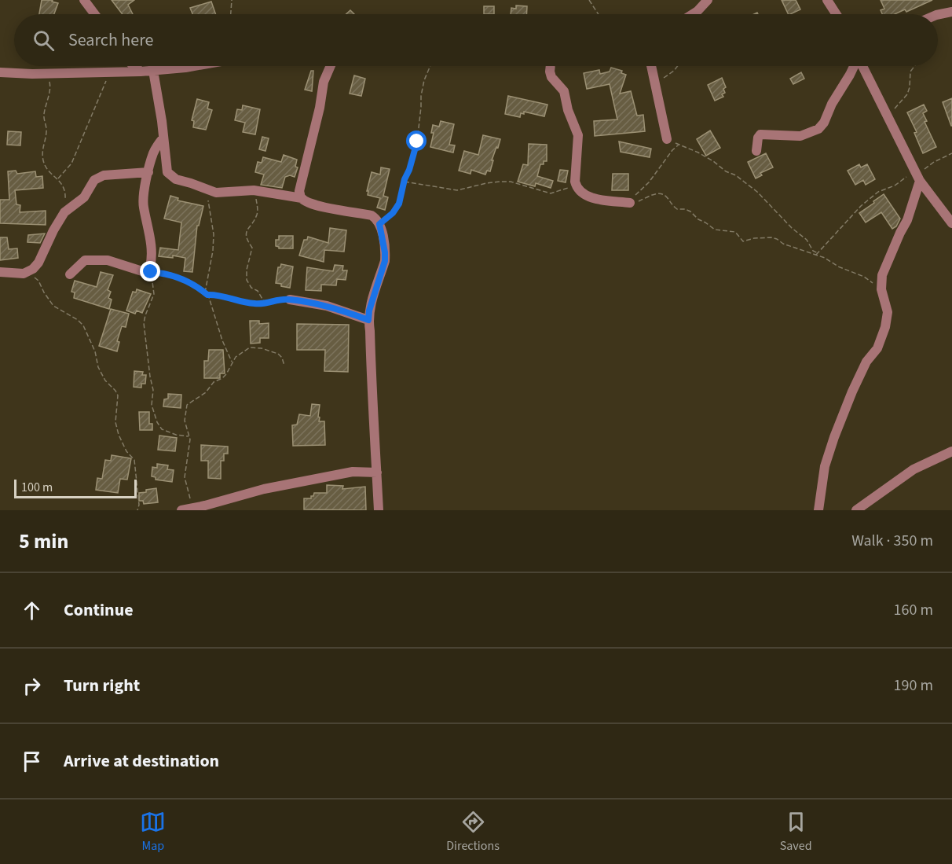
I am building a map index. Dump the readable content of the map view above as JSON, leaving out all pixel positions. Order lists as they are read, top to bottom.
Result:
{
  "scale_bar": "100 m",
  "page": {
    "search": "Search here",
    "scale": "100 m",
    "heading": ["5 min", "Walk · 350 m"],
    "list": [
      ["Continue", "160 m"],
      ["Turn right", "190 m"],
      "Arrive at destination"
    ],
    "nav": ["Map", "Directions", "Saved"]
  }
}
